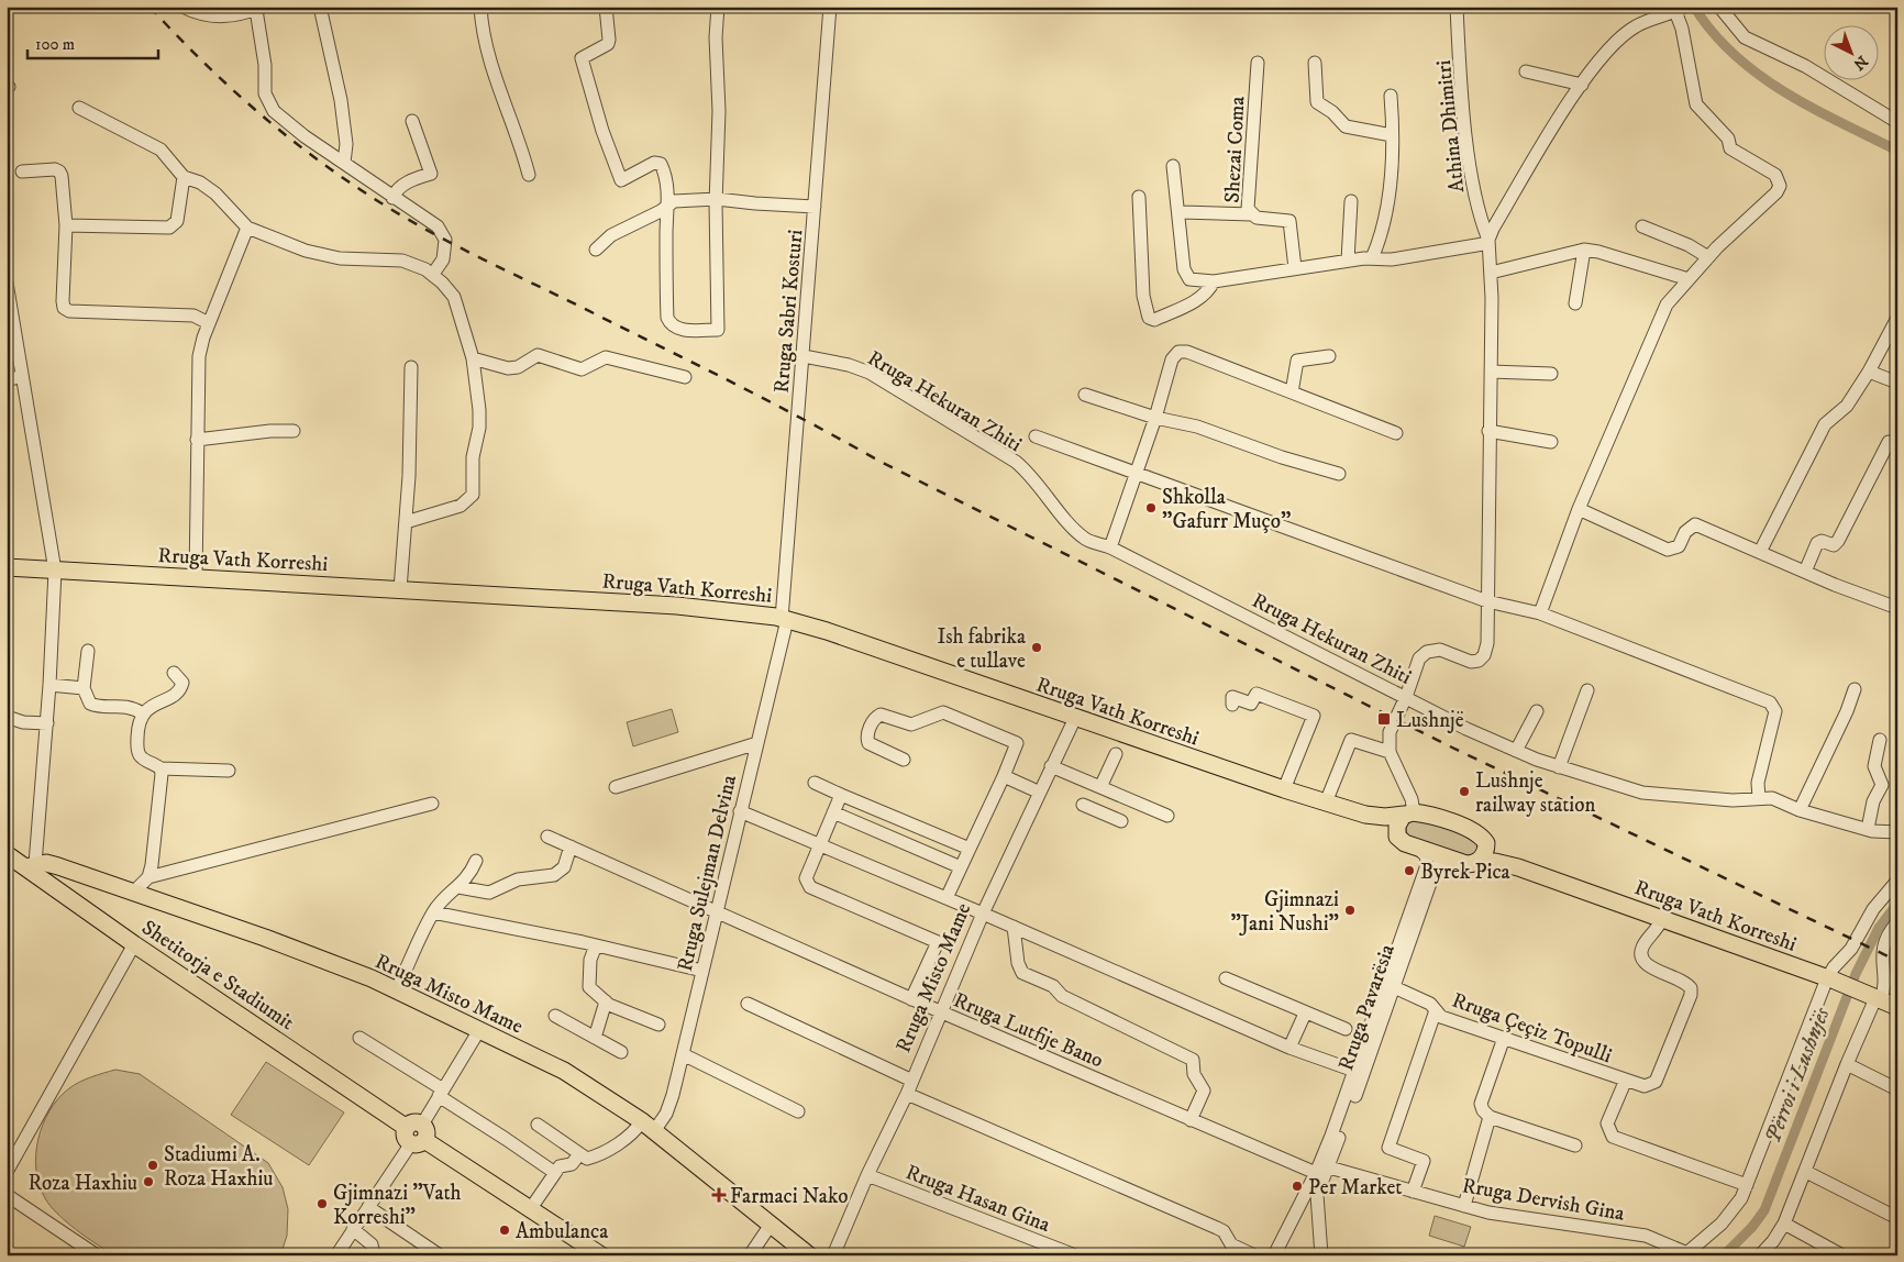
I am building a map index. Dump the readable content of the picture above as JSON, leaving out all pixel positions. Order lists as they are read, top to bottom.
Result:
{
  "streets": {
    "main road": ["Rruga Vath Korreshi", "Shetitorja e Stadiumit", "Rruga Misto Mame"],
    "street": [
      "Athina Dhimitri",
      "Shezai Coma",
      "Rruga Sabri Kosturi",
      "Rruga Hekuran Zhiti",
      "Rruga Sulejman Delvina",
      "Rruga Pavarësia",
      "Rruga Çeçiz Topulli",
      "Rruga Lutfije Bano",
      "Rruga Hasan Gina",
      "Rruga Dervish Gina"
    ]
  },
  "crossings": [
    ["Rruga Sabri Kosturi", "Rruga Hekuran Zhiti"],
    ["Rruga Sabri Kosturi", "Rruga Vath Korreshi"],
    ["Rruga Sabri Kosturi", "Rruga Sulejman Delvina"],
    ["Rruga Vath Korreshi", "Rruga Sulejman Delvina"],
    ["Rruga Vath Korreshi", "Rruga Misto Mame"],
    ["Rruga Vath Korreshi", "Rruga Pavarësia"],
    ["Rruga Sulejman Delvina", "Rruga Misto Mame"],
    ["Rruga Sulejman Delvina", "Rruga Lutfije Bano"],
    ["Shetitorja e Stadiumit", "Rruga Misto Mame"],
    ["Rruga Misto Mame", "Rruga Lutfije Bano"],
    ["Rruga Misto Mame", "Rruga Hasan Gina"],
    ["Rruga Pavarësia", "Rruga Çeçiz Topulli"],
    ["Rruga Pavarësia", "Rruga Lutfije Bano"],
    ["Rruga Pavarësia", "Rruga Dervish Gina"],
    ["Rruga Lutfije Bano", "Rruga Dervish Gina"]
  ],
  "water": ["Përroi i Lushnjës"],
  "places": {
    "other": [
      "Shkolla \"Gafurr Muço\"",
      "Ish fabrika e tullave",
      "Lushnje railway station",
      "Byrek Pica",
      "Gjimnazi \"Jani Nushi\"",
      "Stadiumi A. Roza Haxhiu",
      "Roza Haxhiu",
      "Per Market",
      "Gjimnazi \"Vath Korreshi\"",
      "Ambulanca"
    ],
    "transit": ["Lushnjë"],
    "health": ["Farmaci Nako"]
  },
  "scale_bar": "100 m",
  "north": "bottom right"
}
